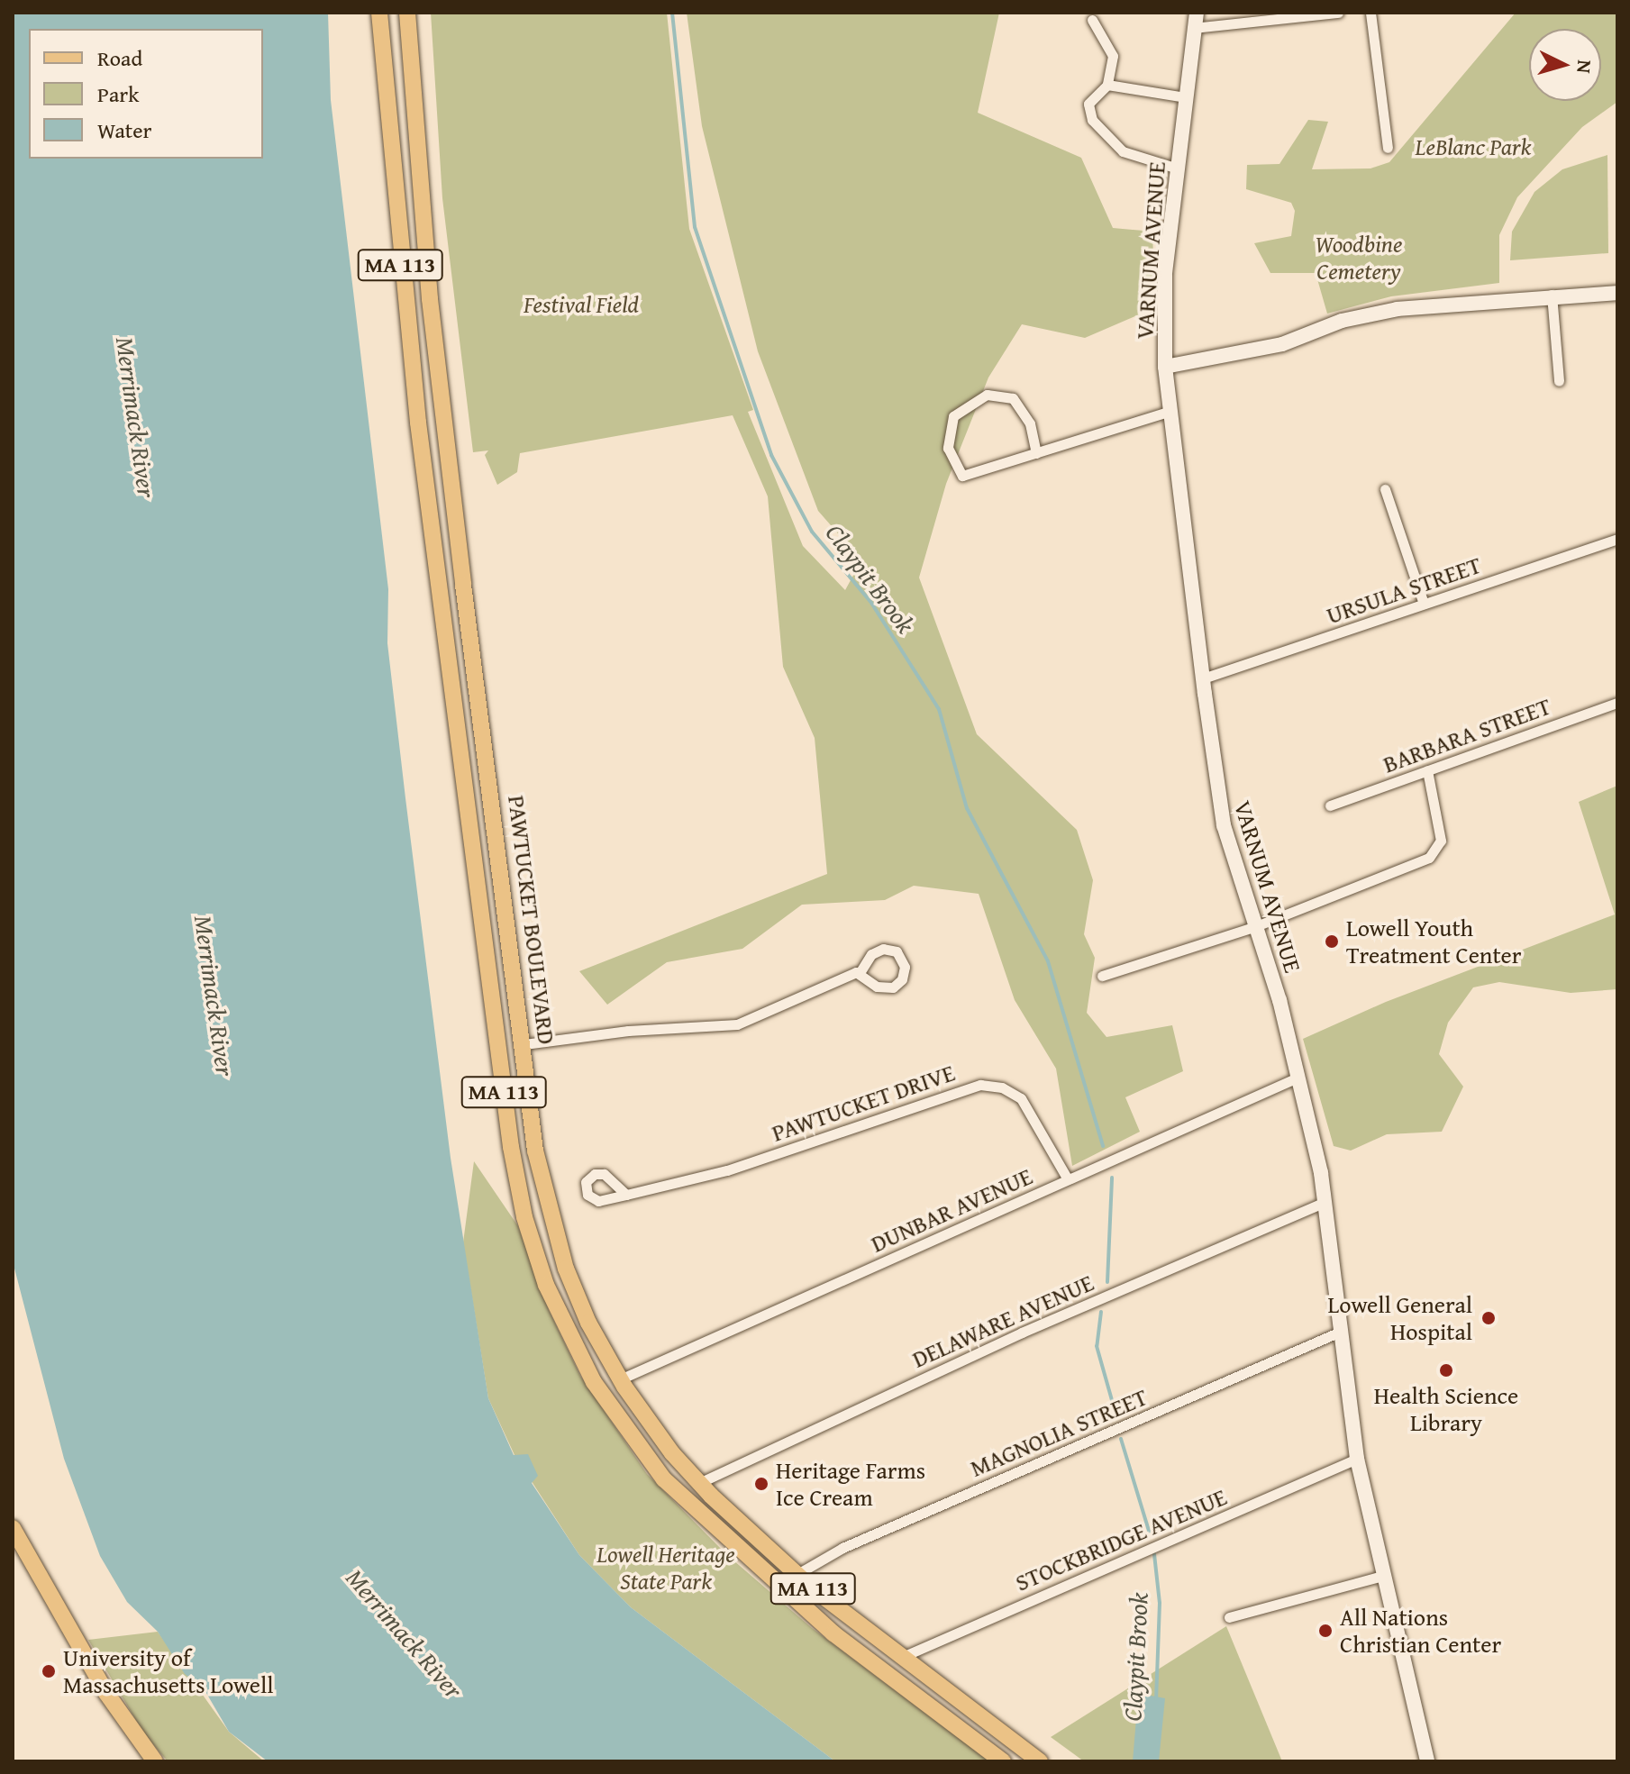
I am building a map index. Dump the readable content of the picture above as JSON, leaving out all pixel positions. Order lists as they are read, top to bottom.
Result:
{
  "streets": {
    "main road": ["VARNUM AVENUE", "MA 113", "PAWTUCKET BOULEVARD"],
    "street": [
      "URSULA STREET",
      "BARBARA STREET",
      "PAWTUCKET DRIVE",
      "DUNBAR AVENUE",
      "DELAWARE AVENUE",
      "MAGNOLIA STREET",
      "STOCKBRIDGE AVENUE"
    ]
  },
  "crossings": [
    ["VARNUM AVENUE", "URSULA STREET"],
    ["VARNUM AVENUE", "DUNBAR AVENUE"],
    ["VARNUM AVENUE", "DELAWARE AVENUE"],
    ["VARNUM AVENUE", "MAGNOLIA STREET"],
    ["VARNUM AVENUE", "STOCKBRIDGE AVENUE"],
    ["PAWTUCKET BOULEVARD", "DUNBAR AVENUE"],
    ["PAWTUCKET BOULEVARD", "DELAWARE AVENUE"],
    ["PAWTUCKET BOULEVARD", "MAGNOLIA STREET"],
    ["PAWTUCKET BOULEVARD", "STOCKBRIDGE AVENUE"],
    ["PAWTUCKET DRIVE", "DUNBAR AVENUE"]
  ],
  "water": ["Merrimack River", "Claypit Brook"],
  "parks": [
    "LeBlanc Park",
    "Woodbine Cemetery",
    "Festival Field",
    "Lowell Heritage State Park"
  ],
  "places": [
    "Lowell Youth Treatment Center",
    "Lowell General Hospital",
    "Health Science Library",
    "Heritage Farms Ice Cream",
    "All Nations Christian Center",
    "University of Massachusetts Lowell"
  ],
  "legend": ["Road", "Park", "Water"],
  "north": "right"
}
